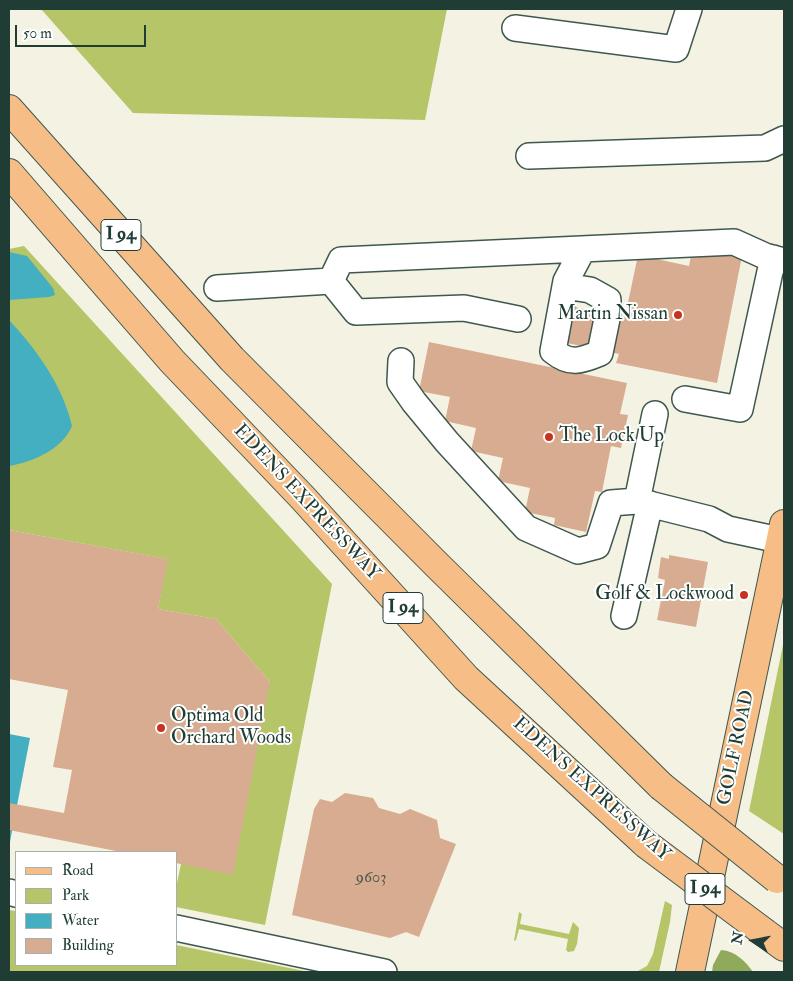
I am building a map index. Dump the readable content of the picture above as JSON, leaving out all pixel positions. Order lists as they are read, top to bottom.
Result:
{
  "streets": {
    "main road": ["I 94", "EDENS EXPRESSWAY", "GOLF ROAD"]
  },
  "places": [
    "Martin Nissan",
    "The Lock Up",
    "Golf & Lockwood",
    "Optima Old Orchard Woods"
  ],
  "house_numbers": ["9603"],
  "legend": [
    "Road",
    "Park",
    "Water",
    "Building"
  ],
  "scale_bar": "50 m",
  "north": "left"
}
